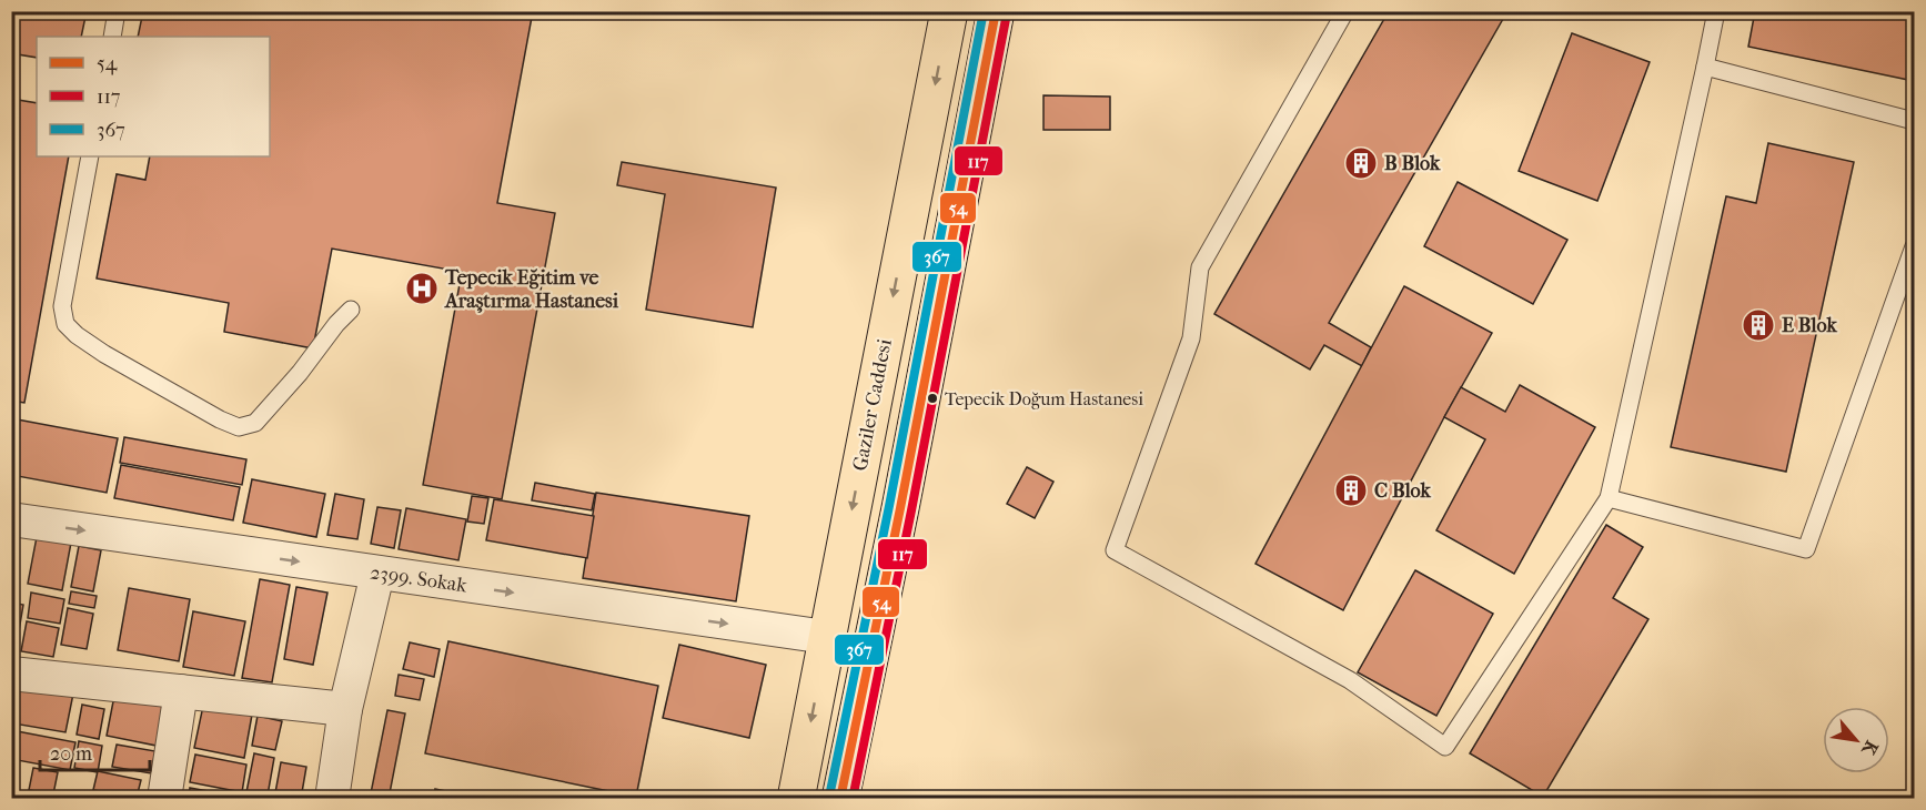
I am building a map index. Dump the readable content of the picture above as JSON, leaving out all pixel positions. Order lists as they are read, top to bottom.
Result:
{
  "streets": {
    "main road": ["Gaziler Caddesi"],
    "street": ["2399. Sokak"]
  },
  "crossings": [
    ["Gaziler Caddesi", "2399. Sokak"]
  ],
  "places": {
    "building": ["B Blok", "E Blok", "C Blok"],
    "hospital": ["Tepecik Eğitim ve Araştırma Hastanesi"],
    "other": ["Tepecik Doğum Hastanesi"]
  },
  "lines": ["transit line 54", "transit line 367", "transit line 117"],
  "legend": ["54", "117", "367"],
  "scale_bar": "20 m",
  "north": "bottom right"
}
